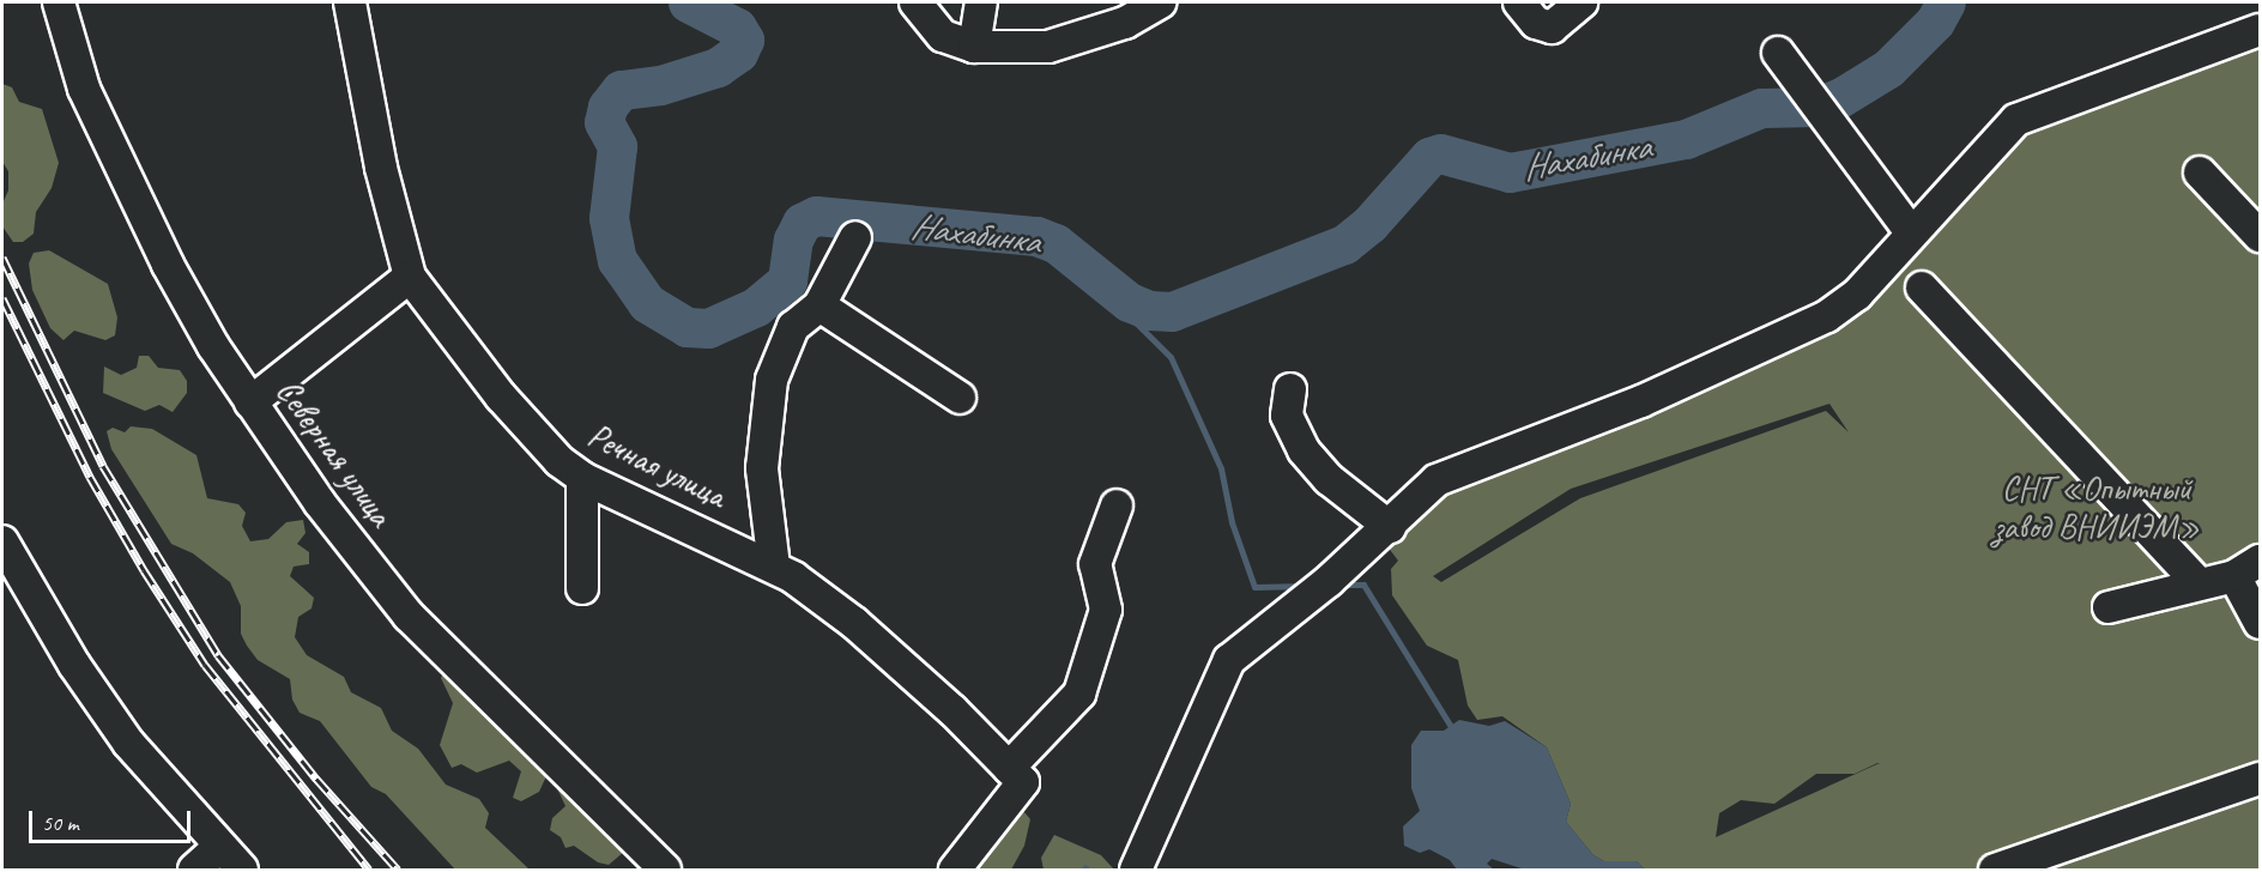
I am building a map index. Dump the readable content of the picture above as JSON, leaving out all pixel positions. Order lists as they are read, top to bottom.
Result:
{
  "streets": {
    "street": ["Северная улица", "Речная улица"]
  },
  "water": ["Нахабинка"],
  "parks": ["СНТ «Опытный завод ВНИИЭМ»"],
  "scale_bar": "50 m"
}
